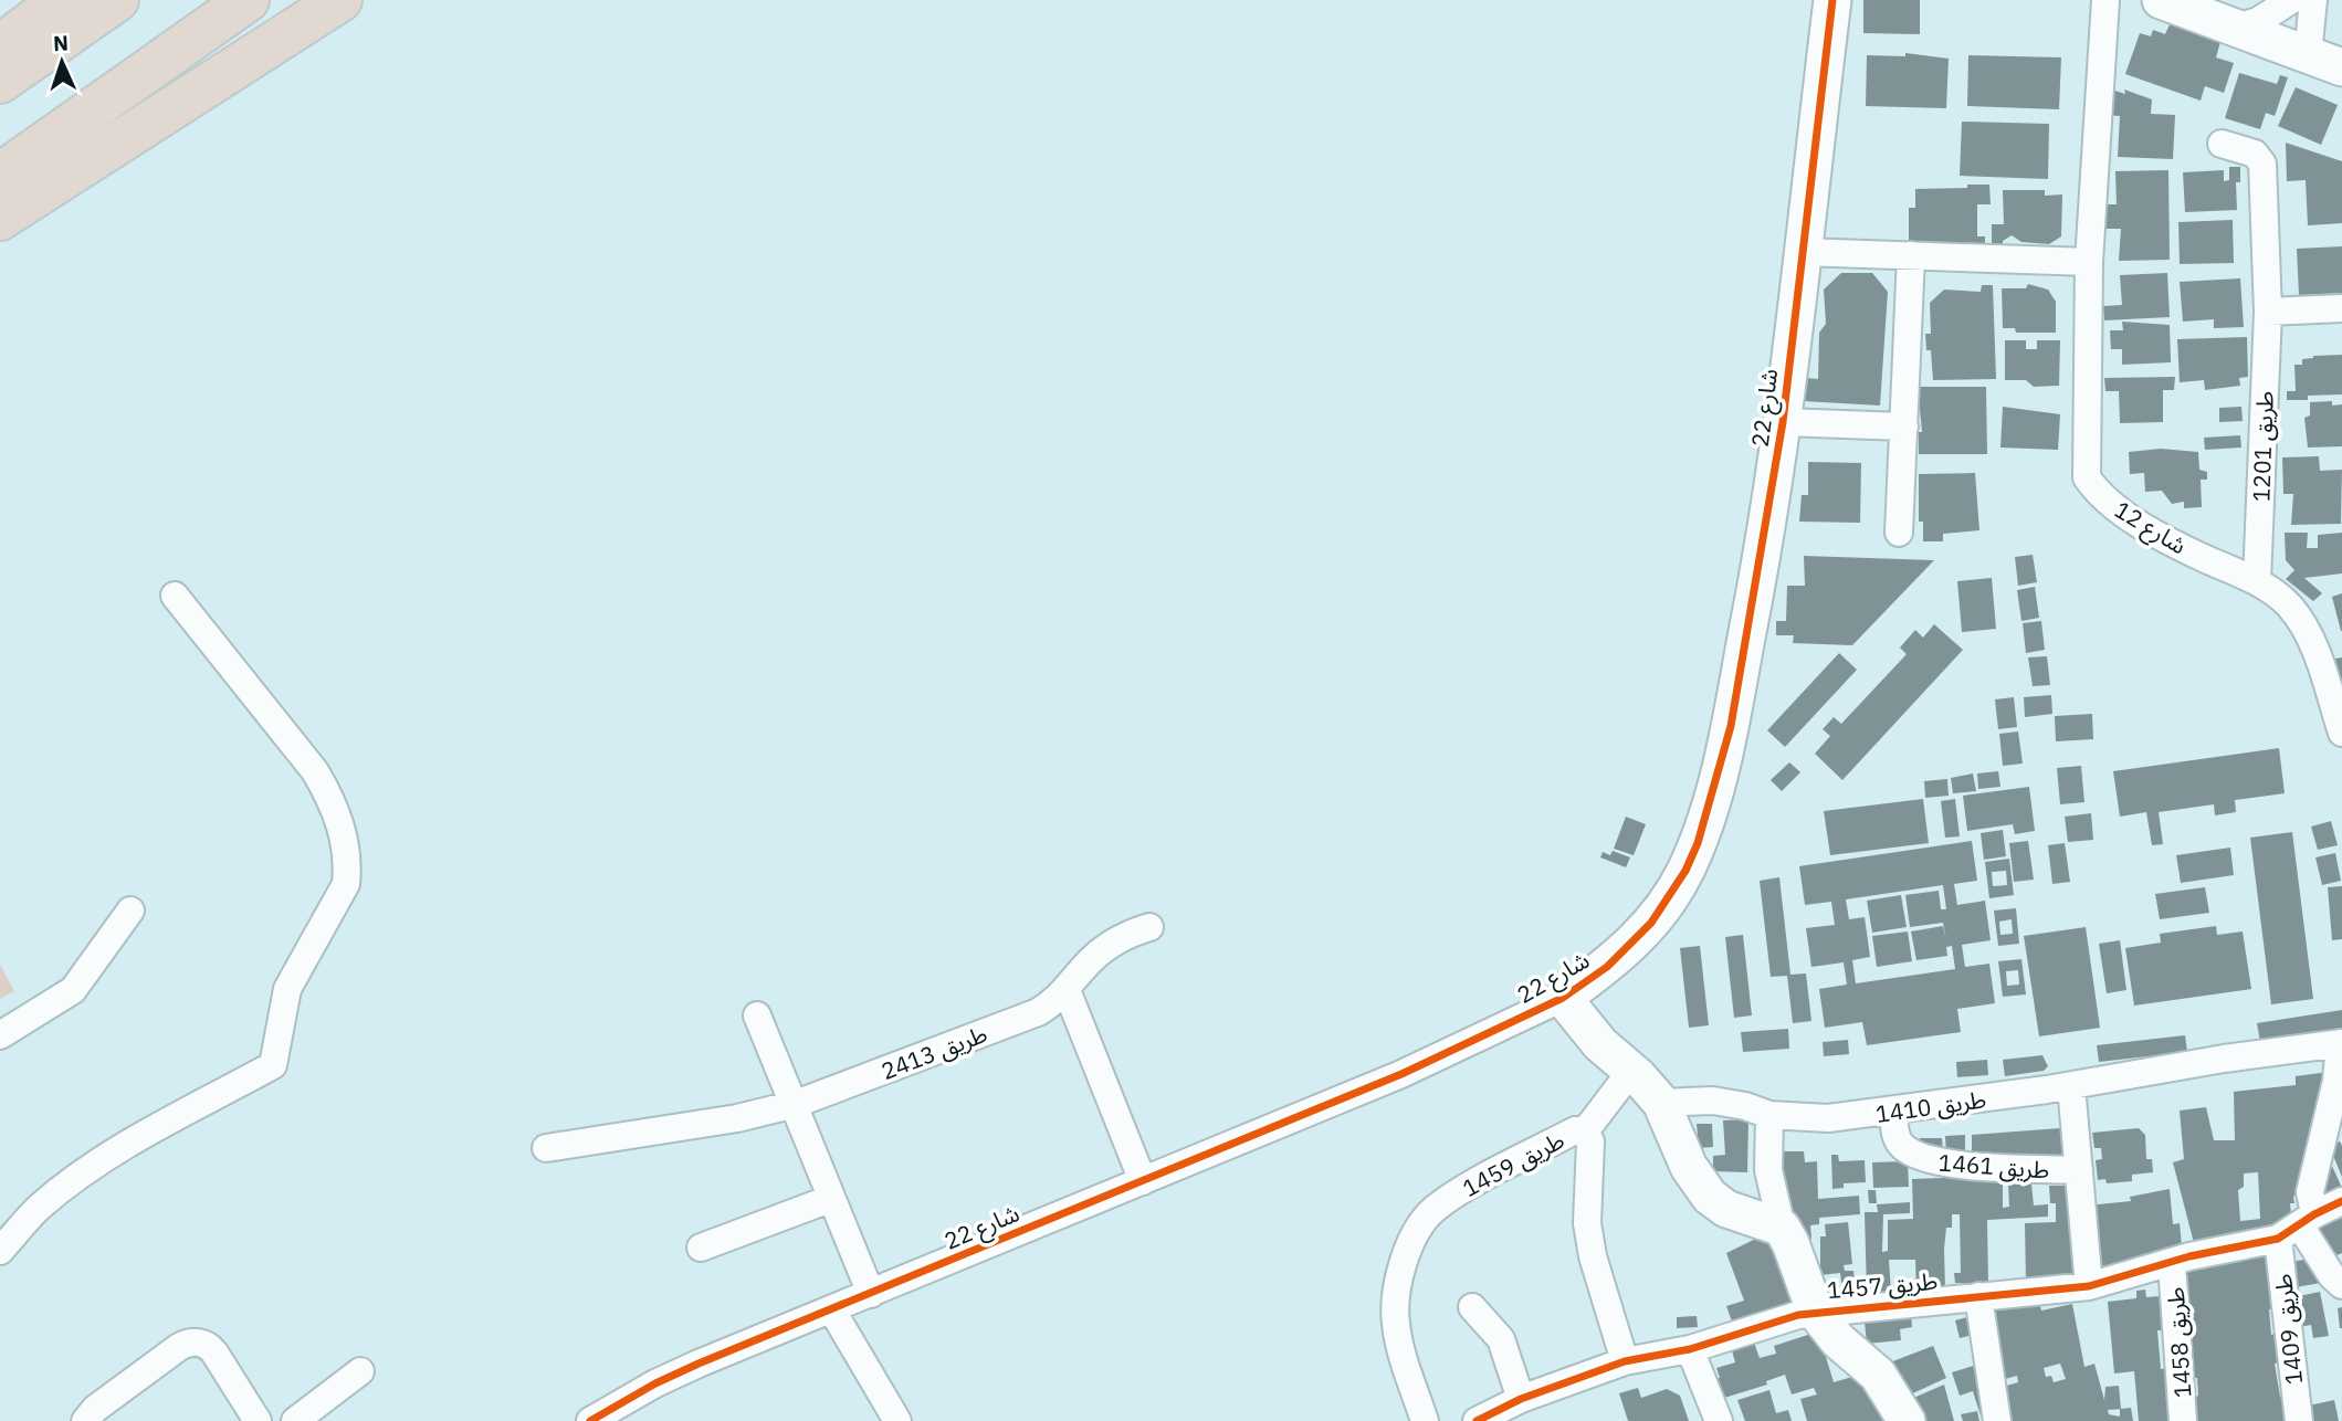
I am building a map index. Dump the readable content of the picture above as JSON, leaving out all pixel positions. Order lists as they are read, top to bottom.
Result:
{
  "streets": {
    "street": [
      "شارع 22",
      "طريق 1201",
      "شارع 12",
      "طريق 2413",
      "طريق 1410",
      "طريق 1459",
      "طريق 1461",
      "طريق 1457",
      "طريق 1409",
      "طريق 1458"
    ]
  },
  "crossings": [
    ["طريق 1201", "شارع 12"],
    ["طريق 1410", "طريق 1461"],
    ["طريق 1410", "طريق 1409"],
    ["طريق 1459", "طريق 1457"],
    ["طريق 1461", "طريق 1457"],
    ["طريق 1457", "طريق 1409"],
    ["طريق 1457", "طريق 1458"]
  ],
  "north": "top"
}
